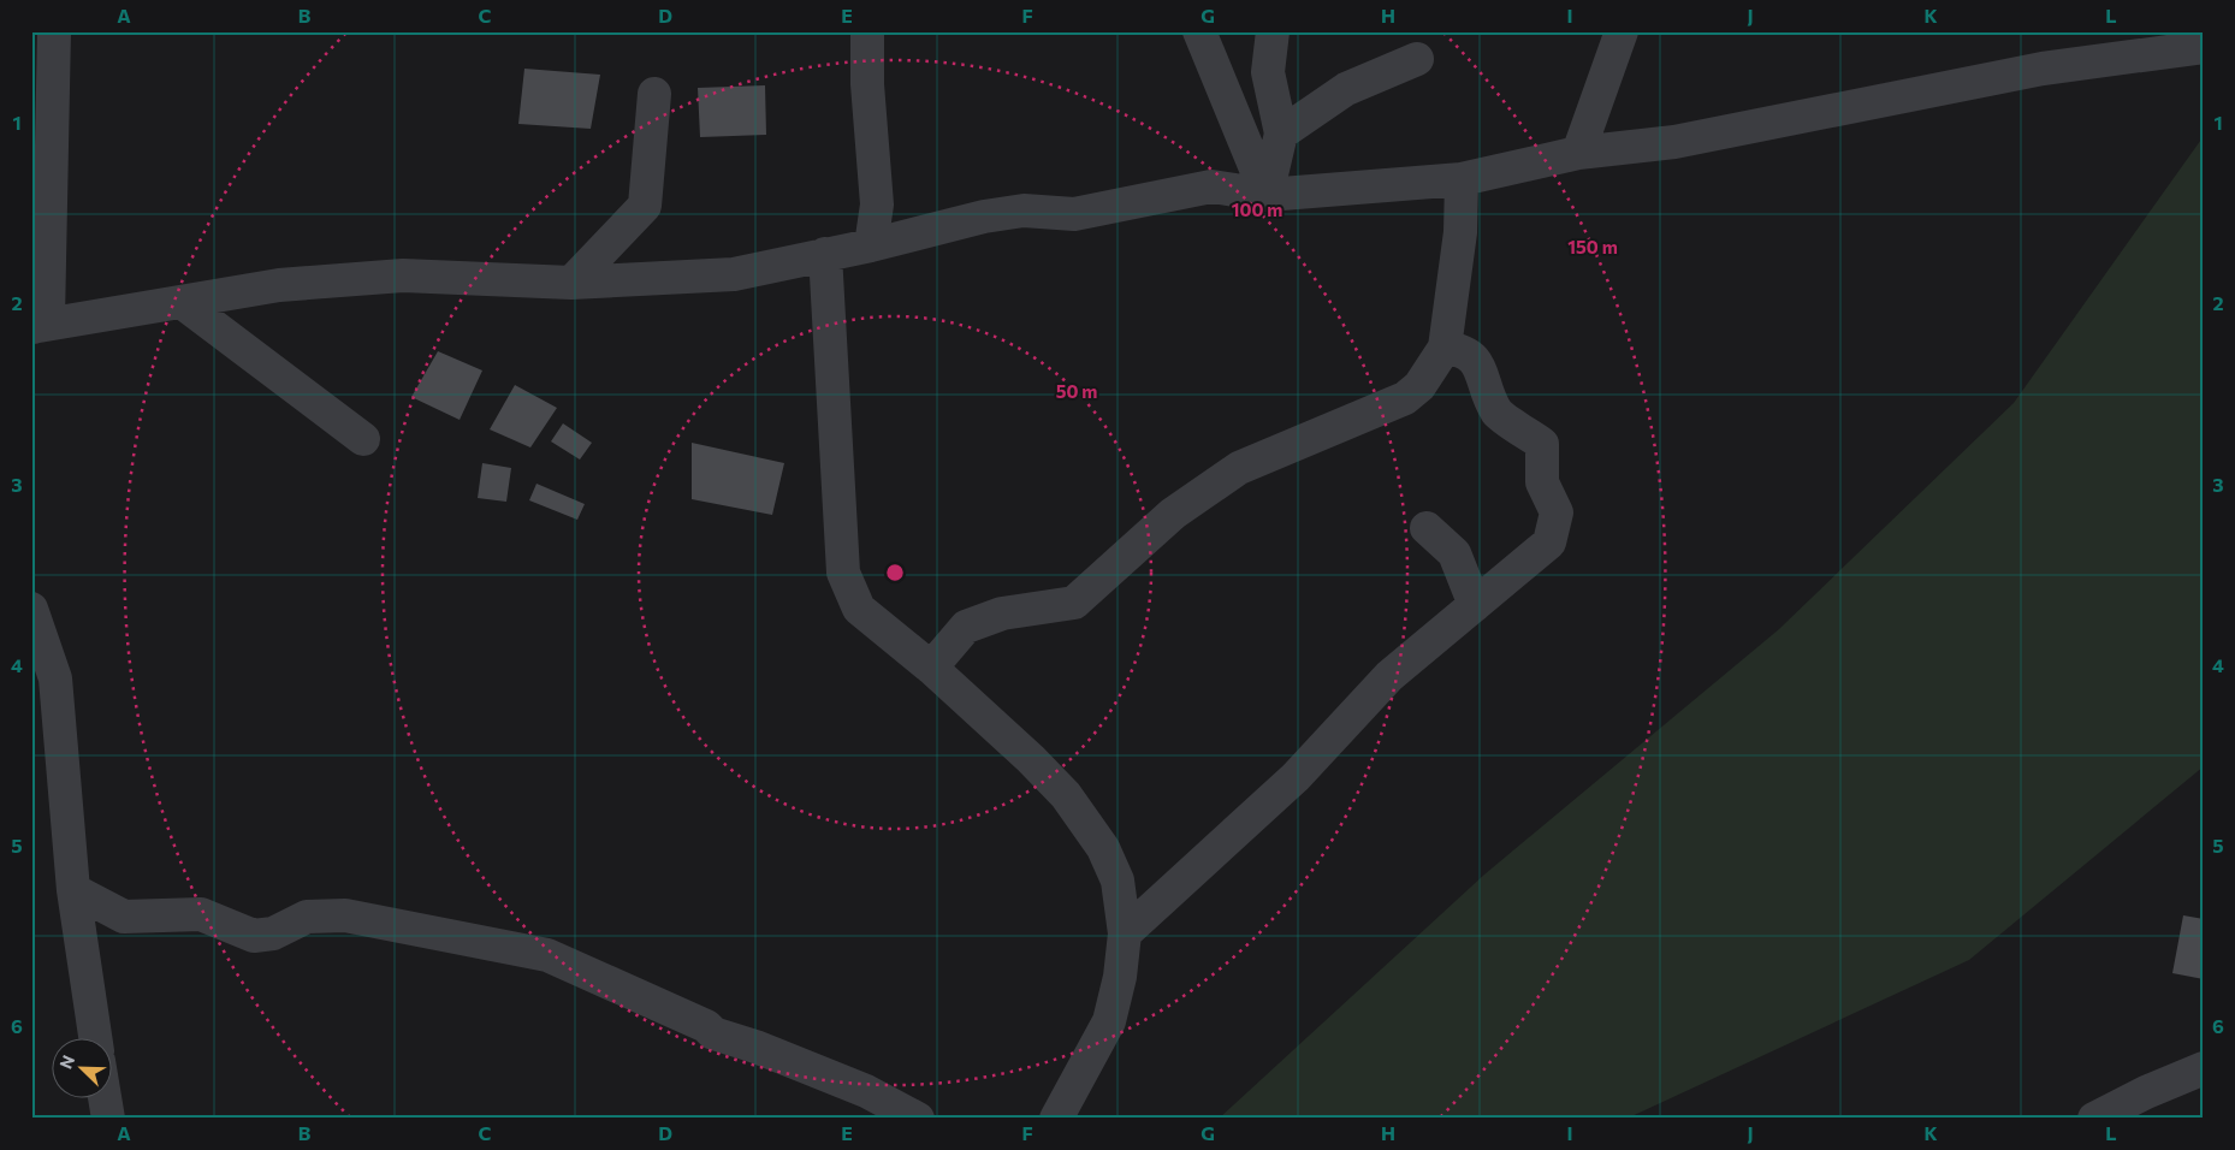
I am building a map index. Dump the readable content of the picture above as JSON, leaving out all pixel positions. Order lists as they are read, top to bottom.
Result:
{
  "north": "top left",
  "grid": {
    "columns": [
      "A",
      "B",
      "C",
      "D",
      "E",
      "F",
      "G",
      "H",
      "I",
      "J",
      "K",
      "L"
    ],
    "rows": [
      "1",
      "2",
      "3",
      "4",
      "5",
      "6"
    ]
  },
  "rings": ["100 m", "150 m", "50 m"]
}
